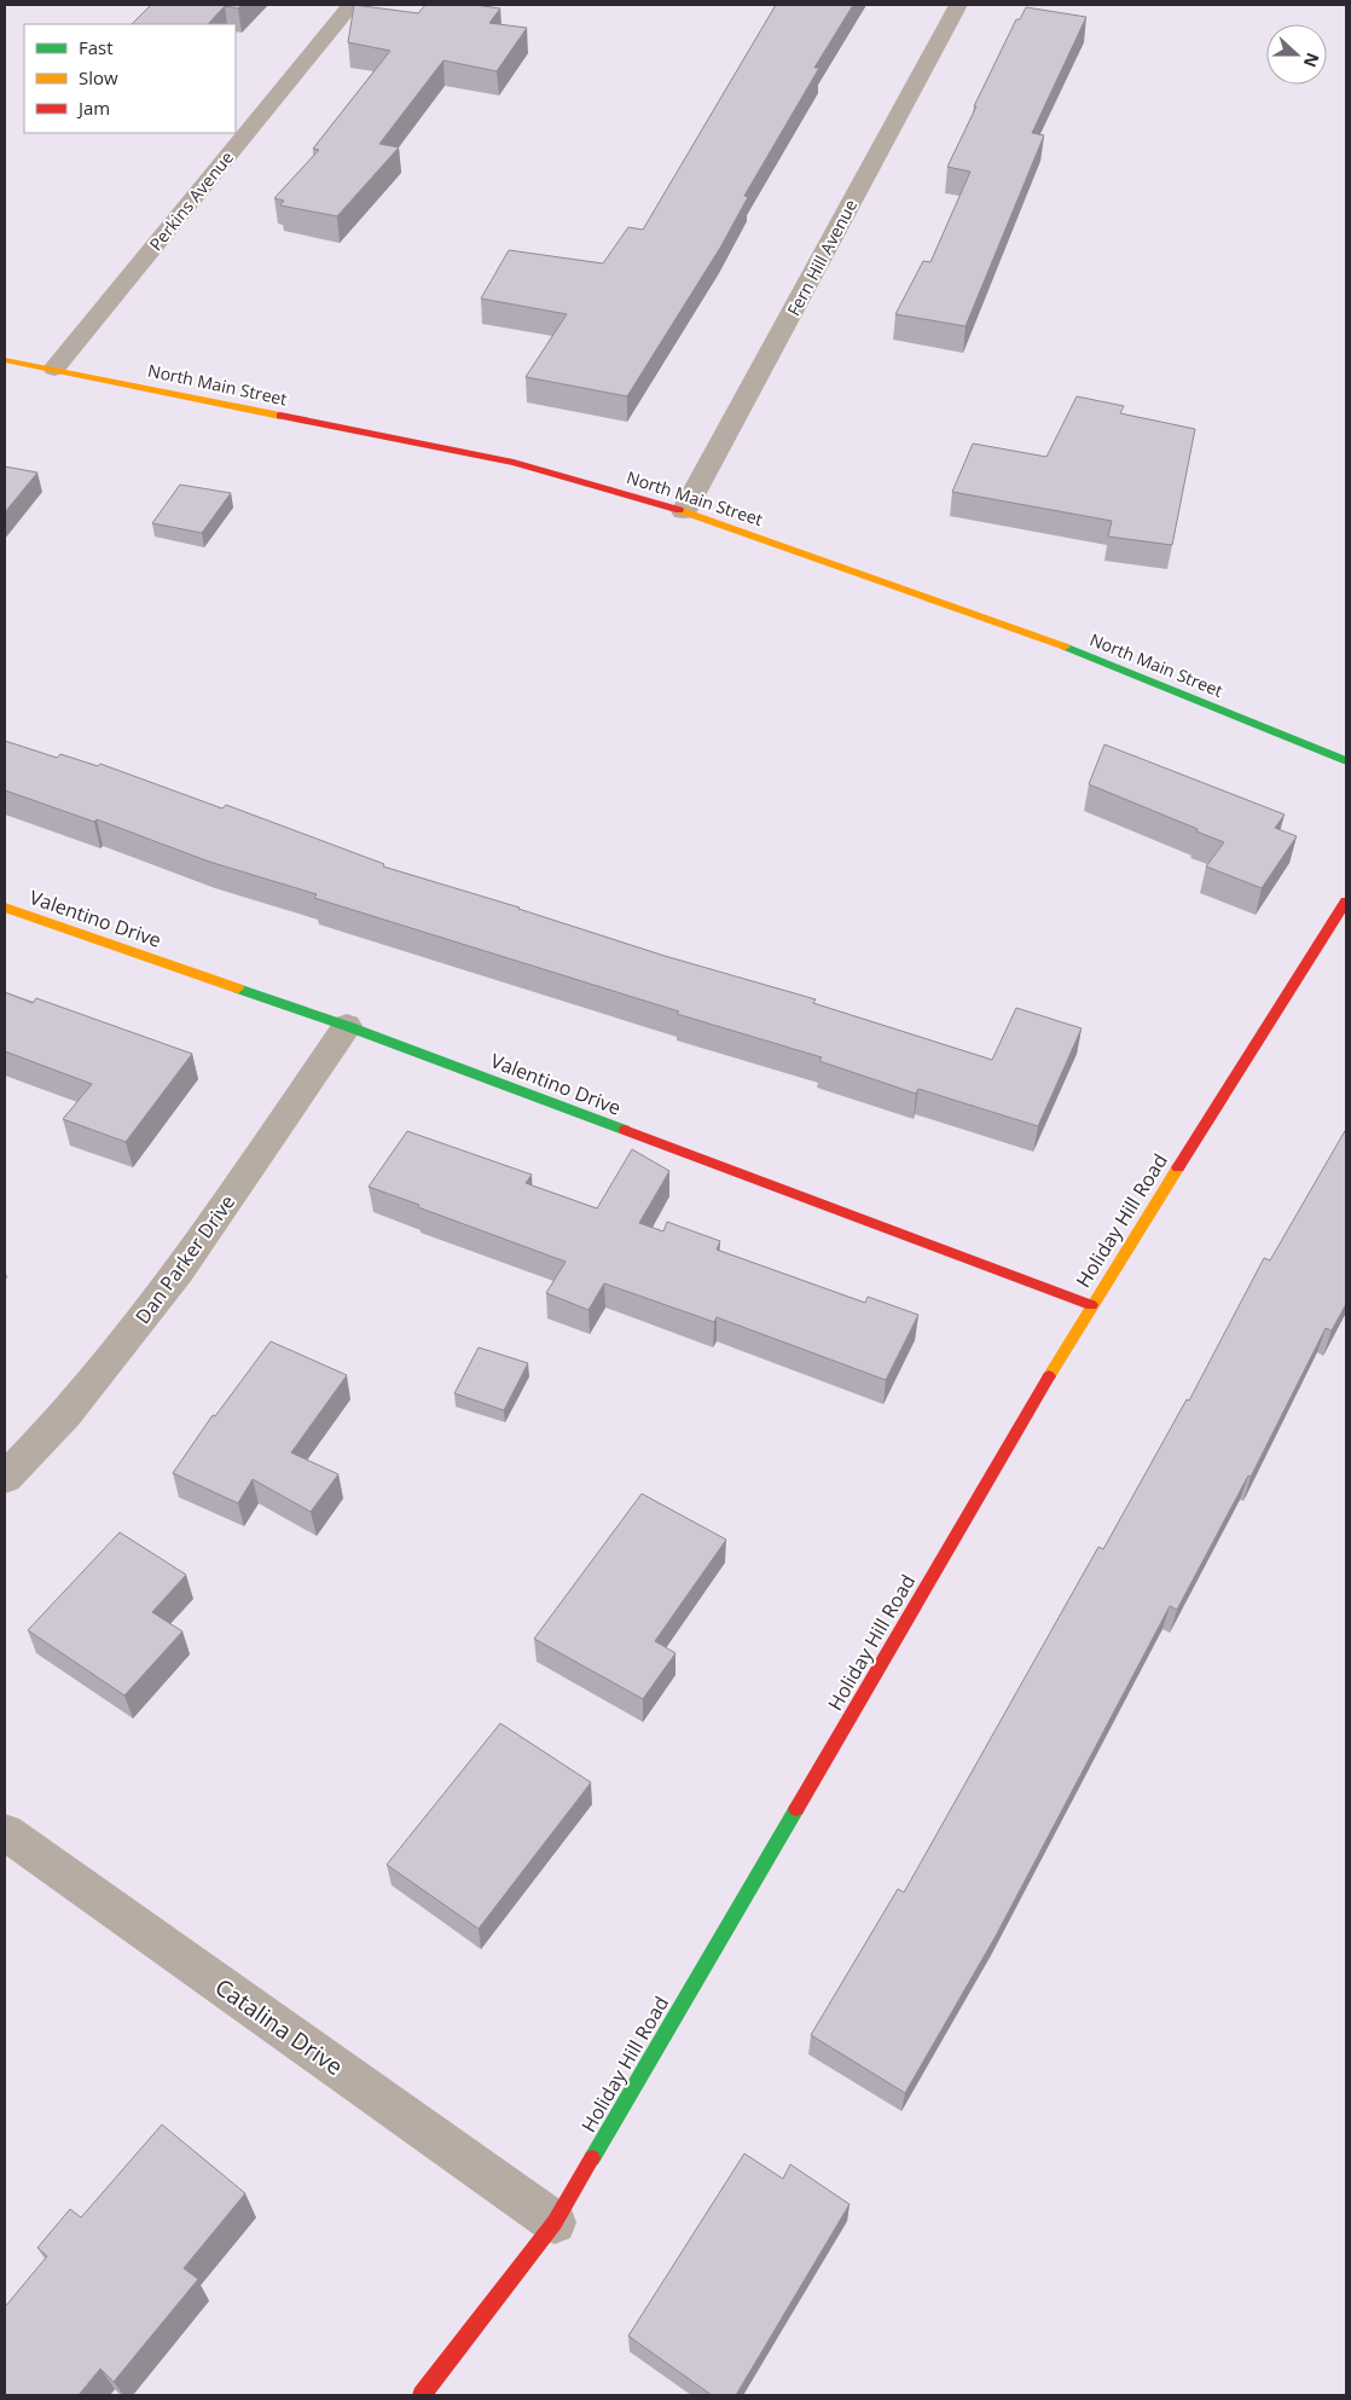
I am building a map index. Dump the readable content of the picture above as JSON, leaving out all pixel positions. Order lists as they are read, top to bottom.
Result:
{
  "streets": {
    "street": [
      "Perkins Avenue",
      "Fern Hill Avenue",
      "North Main Street",
      "Valentino Drive",
      "Holiday Hill Road",
      "Dan Parker Drive",
      "Catalina Drive"
    ]
  },
  "crossings": [
    ["Perkins Avenue", "North Main Street"],
    ["Fern Hill Avenue", "North Main Street"],
    ["Valentino Drive", "Holiday Hill Road"],
    ["Valentino Drive", "Dan Parker Drive"],
    ["Holiday Hill Road", "Catalina Drive"]
  ],
  "legend": ["Fast", "Slow", "Jam"],
  "north": "right"
}
